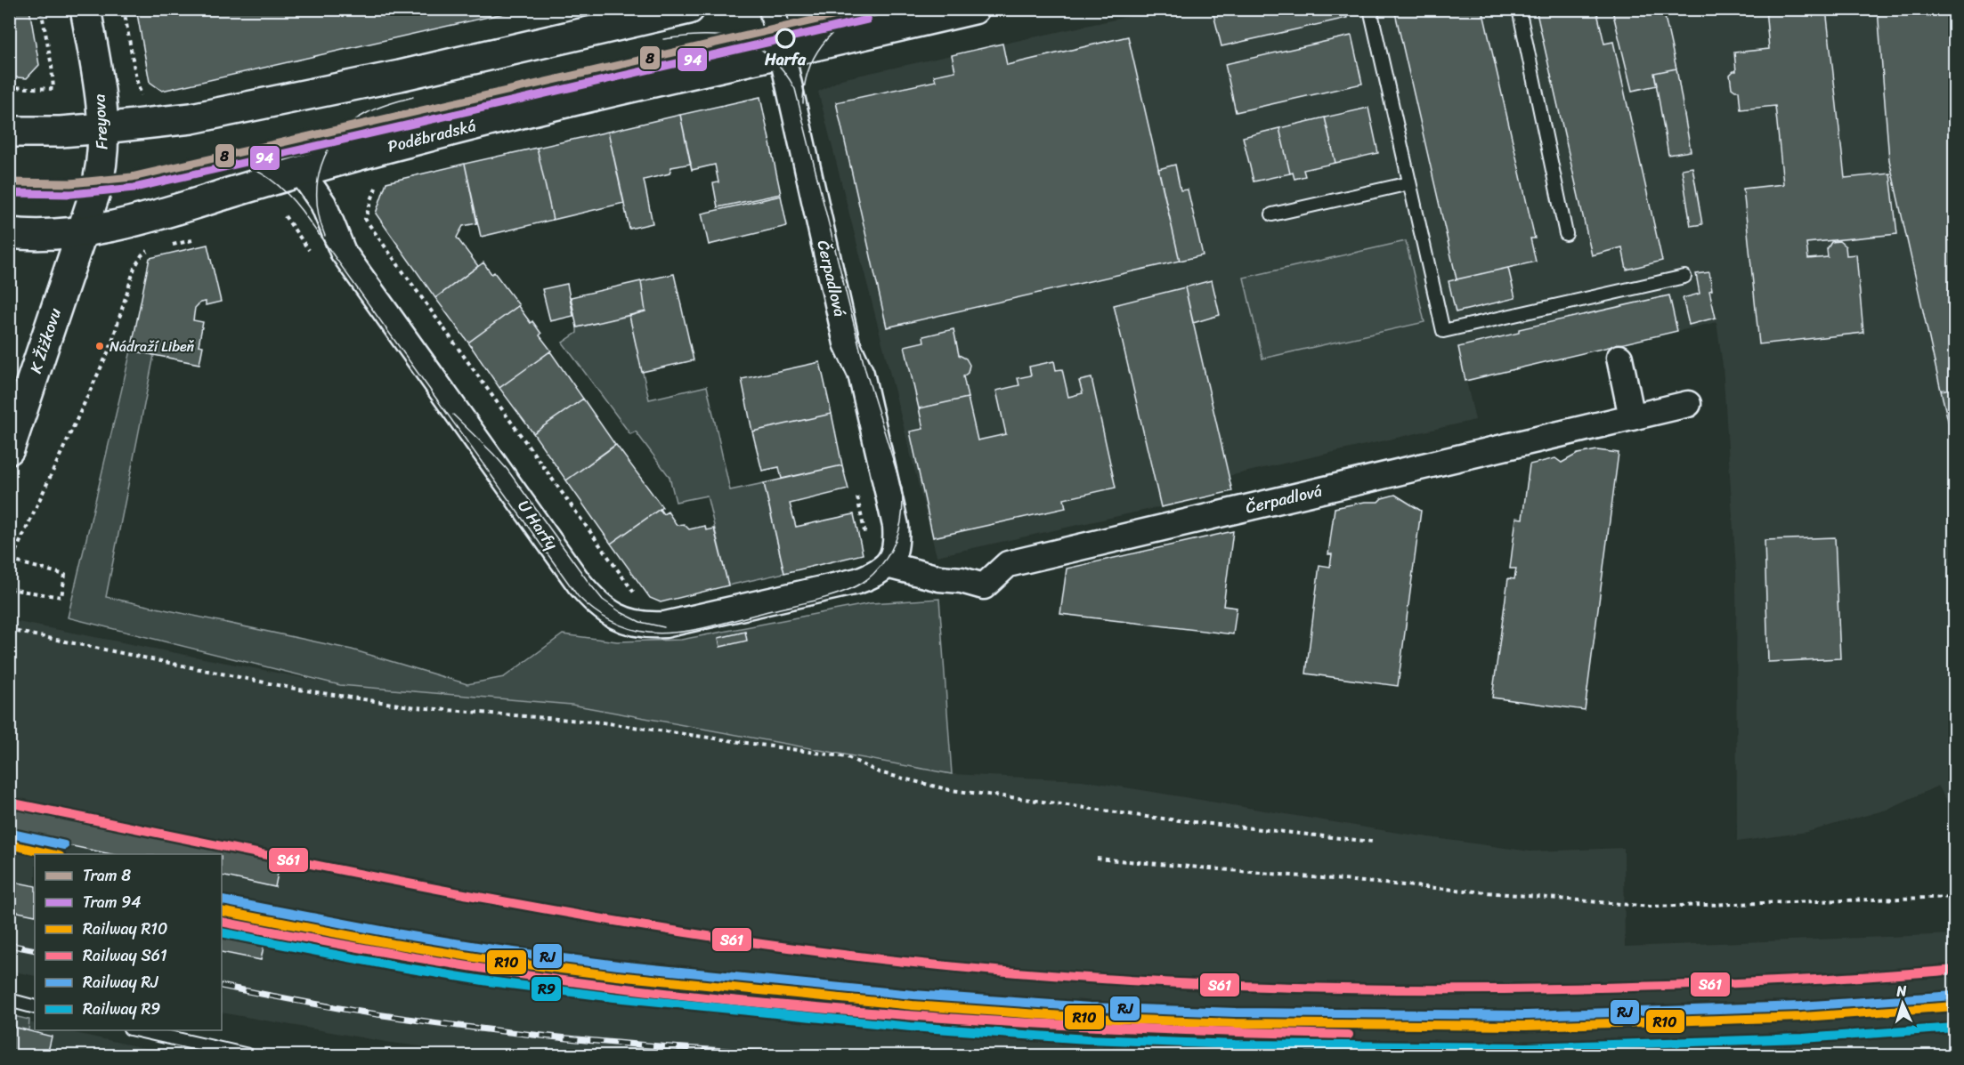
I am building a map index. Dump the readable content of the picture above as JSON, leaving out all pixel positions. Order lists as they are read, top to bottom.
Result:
{
  "streets": {
    "main road": ["Freyova", "Poděbradská", "K Žižkovu"],
    "street": ["Čerpadlová", "U Harfy"]
  },
  "crossings": [
    ["Freyova", "Poděbradská"],
    ["Freyova", "K Žižkovu"],
    ["Poděbradská", "Čerpadlová"],
    ["Poděbradská", "K Žižkovu"],
    ["Poděbradská", "U Harfy"],
    ["Čerpadlová", "U Harfy"]
  ],
  "places": ["Harfa", "Nádraží Libeň"],
  "lines": [
    "tram line 8",
    "tram line 94",
    "rail line S61",
    "rail line RJ",
    "rail line R10",
    "rail line R9"
  ],
  "legend": [
    "Tram 8",
    "Tram 94",
    "Railway R10",
    "Railway S61",
    "Railway RJ",
    "Railway R9"
  ],
  "north": "top"
}
